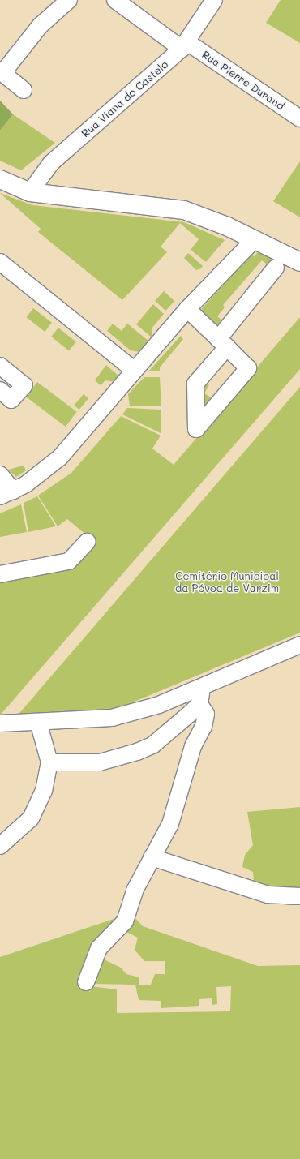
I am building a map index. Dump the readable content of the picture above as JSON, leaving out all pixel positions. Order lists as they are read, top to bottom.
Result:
{
  "streets": {
    "street": ["Rua Pierre Durand", "Rua Viana do Castelo"]
  },
  "crossings": [
    ["Rua Pierre Durand", "Rua Viana do Castelo"]
  ],
  "parks": ["Cemitério Municipal da Póvoa de Varzim"]
}
